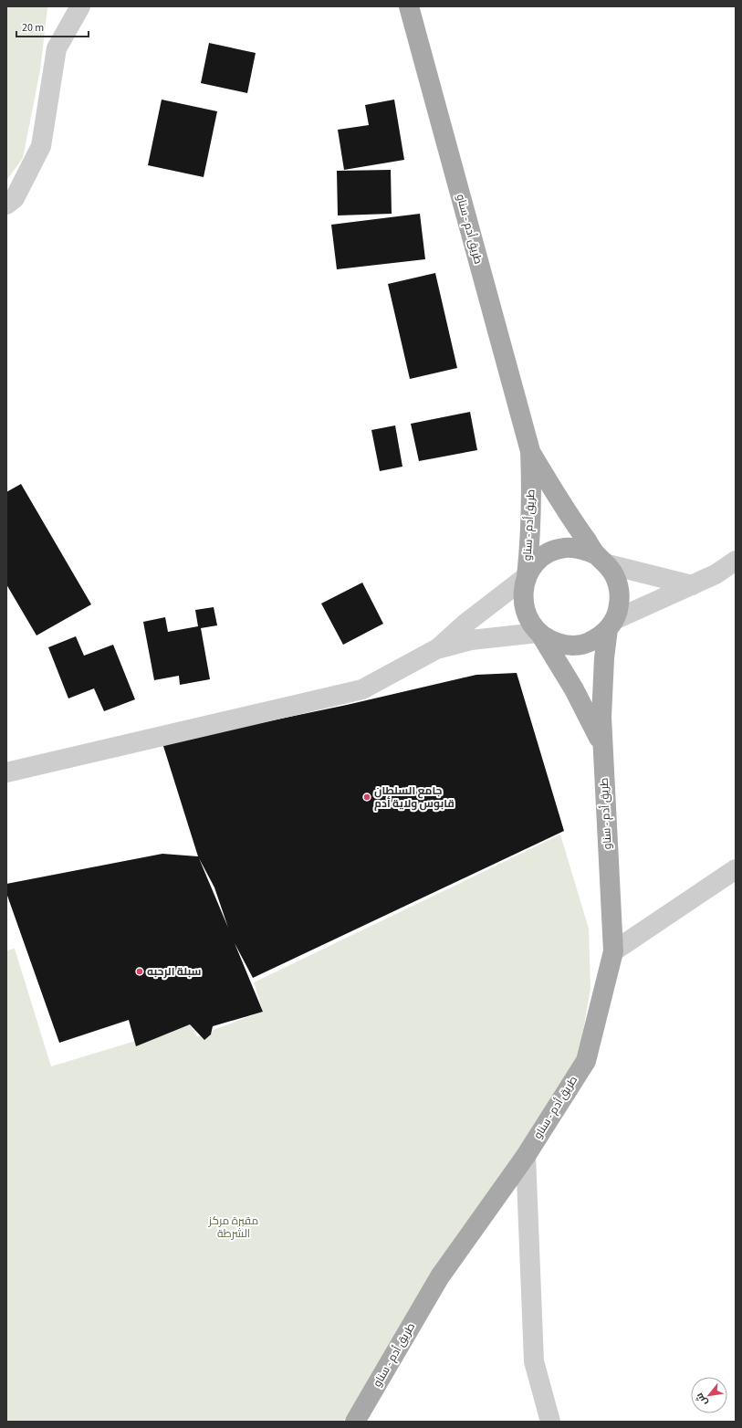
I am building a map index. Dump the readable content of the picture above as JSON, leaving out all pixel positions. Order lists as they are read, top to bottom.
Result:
{
  "streets": {
    "main road": ["طريق أدم - سناو"]
  },
  "parks": ["مقبرة مركز الشرطة"],
  "places": ["جامع السلطان قابوس ولاية أدم", "سبلة الرحبه"],
  "scale_bar": "20 m",
  "north": "bottom left"
}
